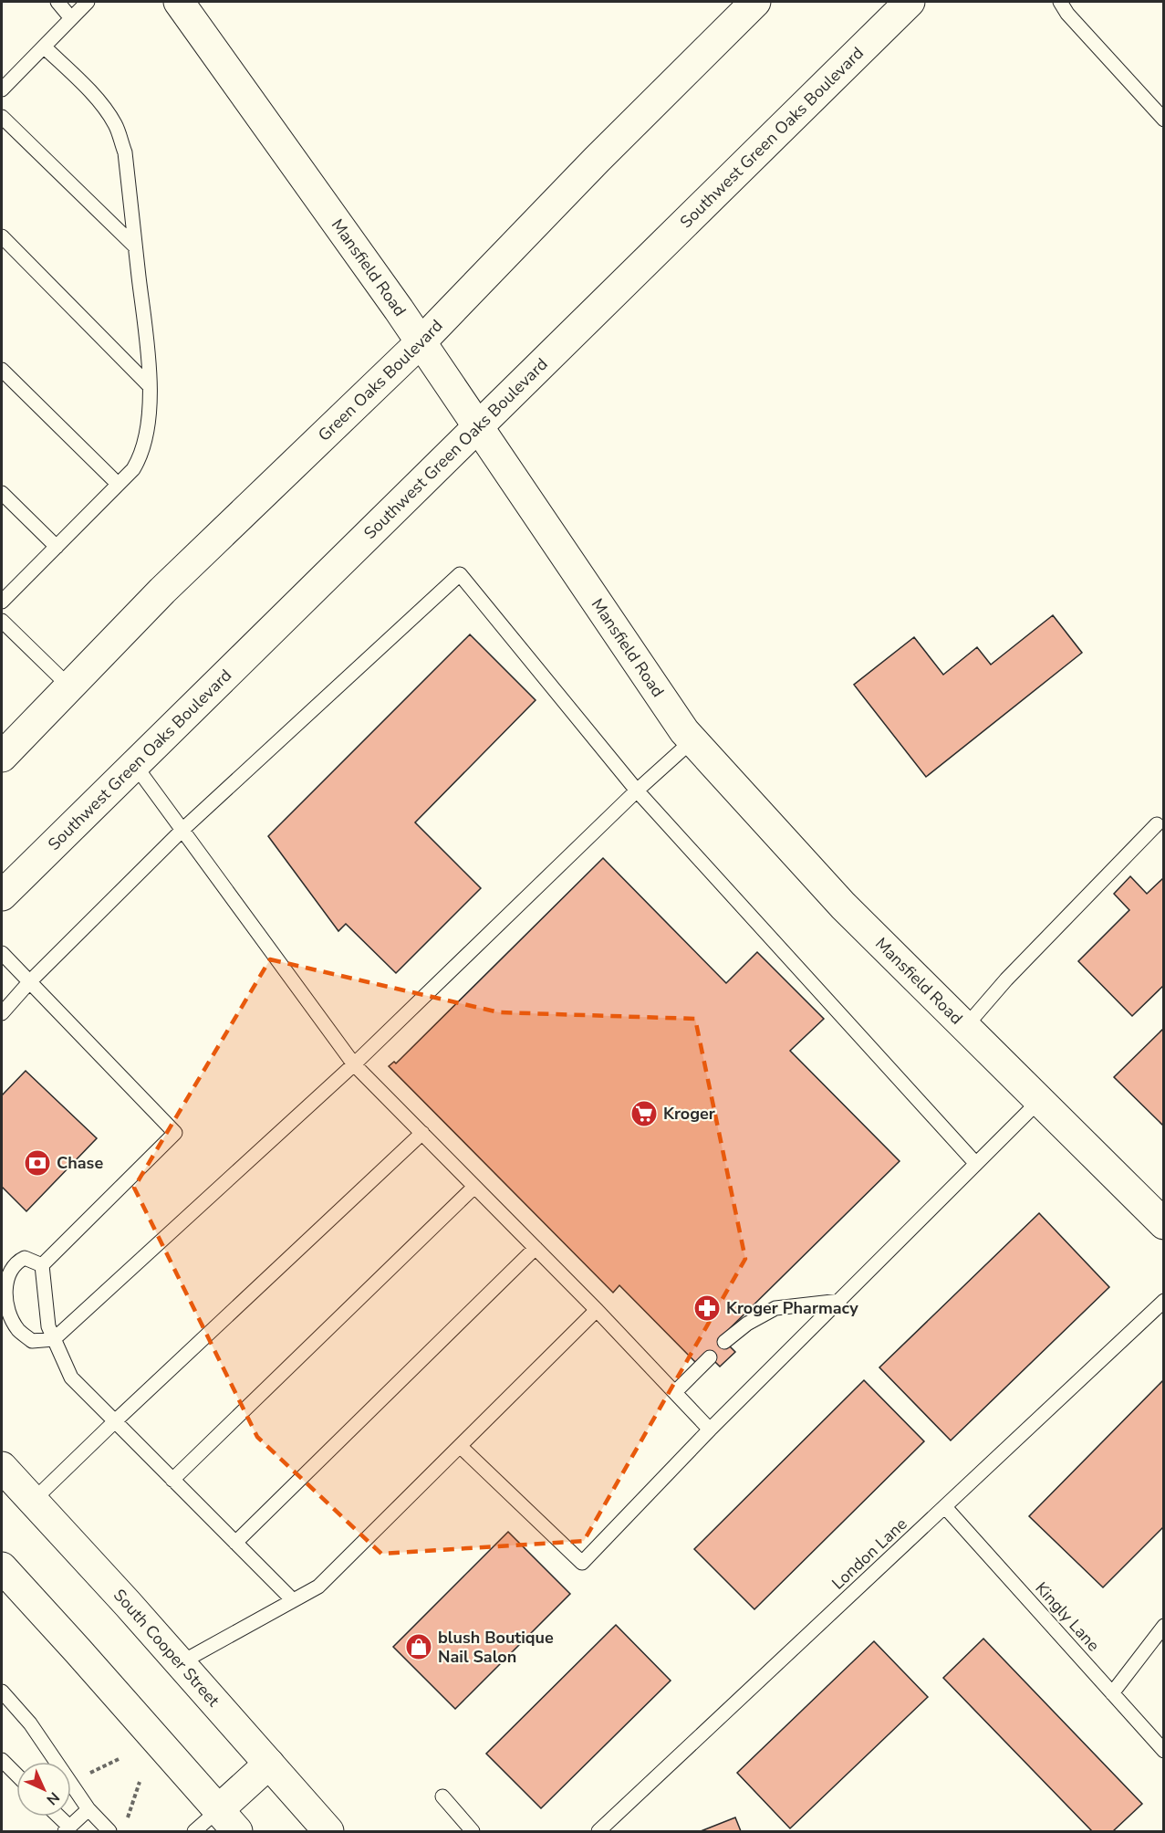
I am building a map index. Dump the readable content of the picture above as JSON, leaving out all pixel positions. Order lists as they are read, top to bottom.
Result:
{
  "streets": {
    "main road": [
      "Southwest Green Oaks Boulevard",
      "Mansfield Road",
      "Green Oaks Boulevard",
      "South Cooper Street"
    ],
    "lane": ["London Lane", "Kingly Lane"]
  },
  "crossings": [
    ["Southwest Green Oaks Boulevard", "Mansfield Road"],
    ["Mansfield Road", "Green Oaks Boulevard"],
    ["London Lane", "Kingly Lane"]
  ],
  "places": {
    "supermarket": ["Kroger"],
    "bank": ["Chase"],
    "pharmacy": ["Kroger Pharmacy"],
    "shop": ["blush Boutique Nail Salon"]
  },
  "north": "bottom right"
}
